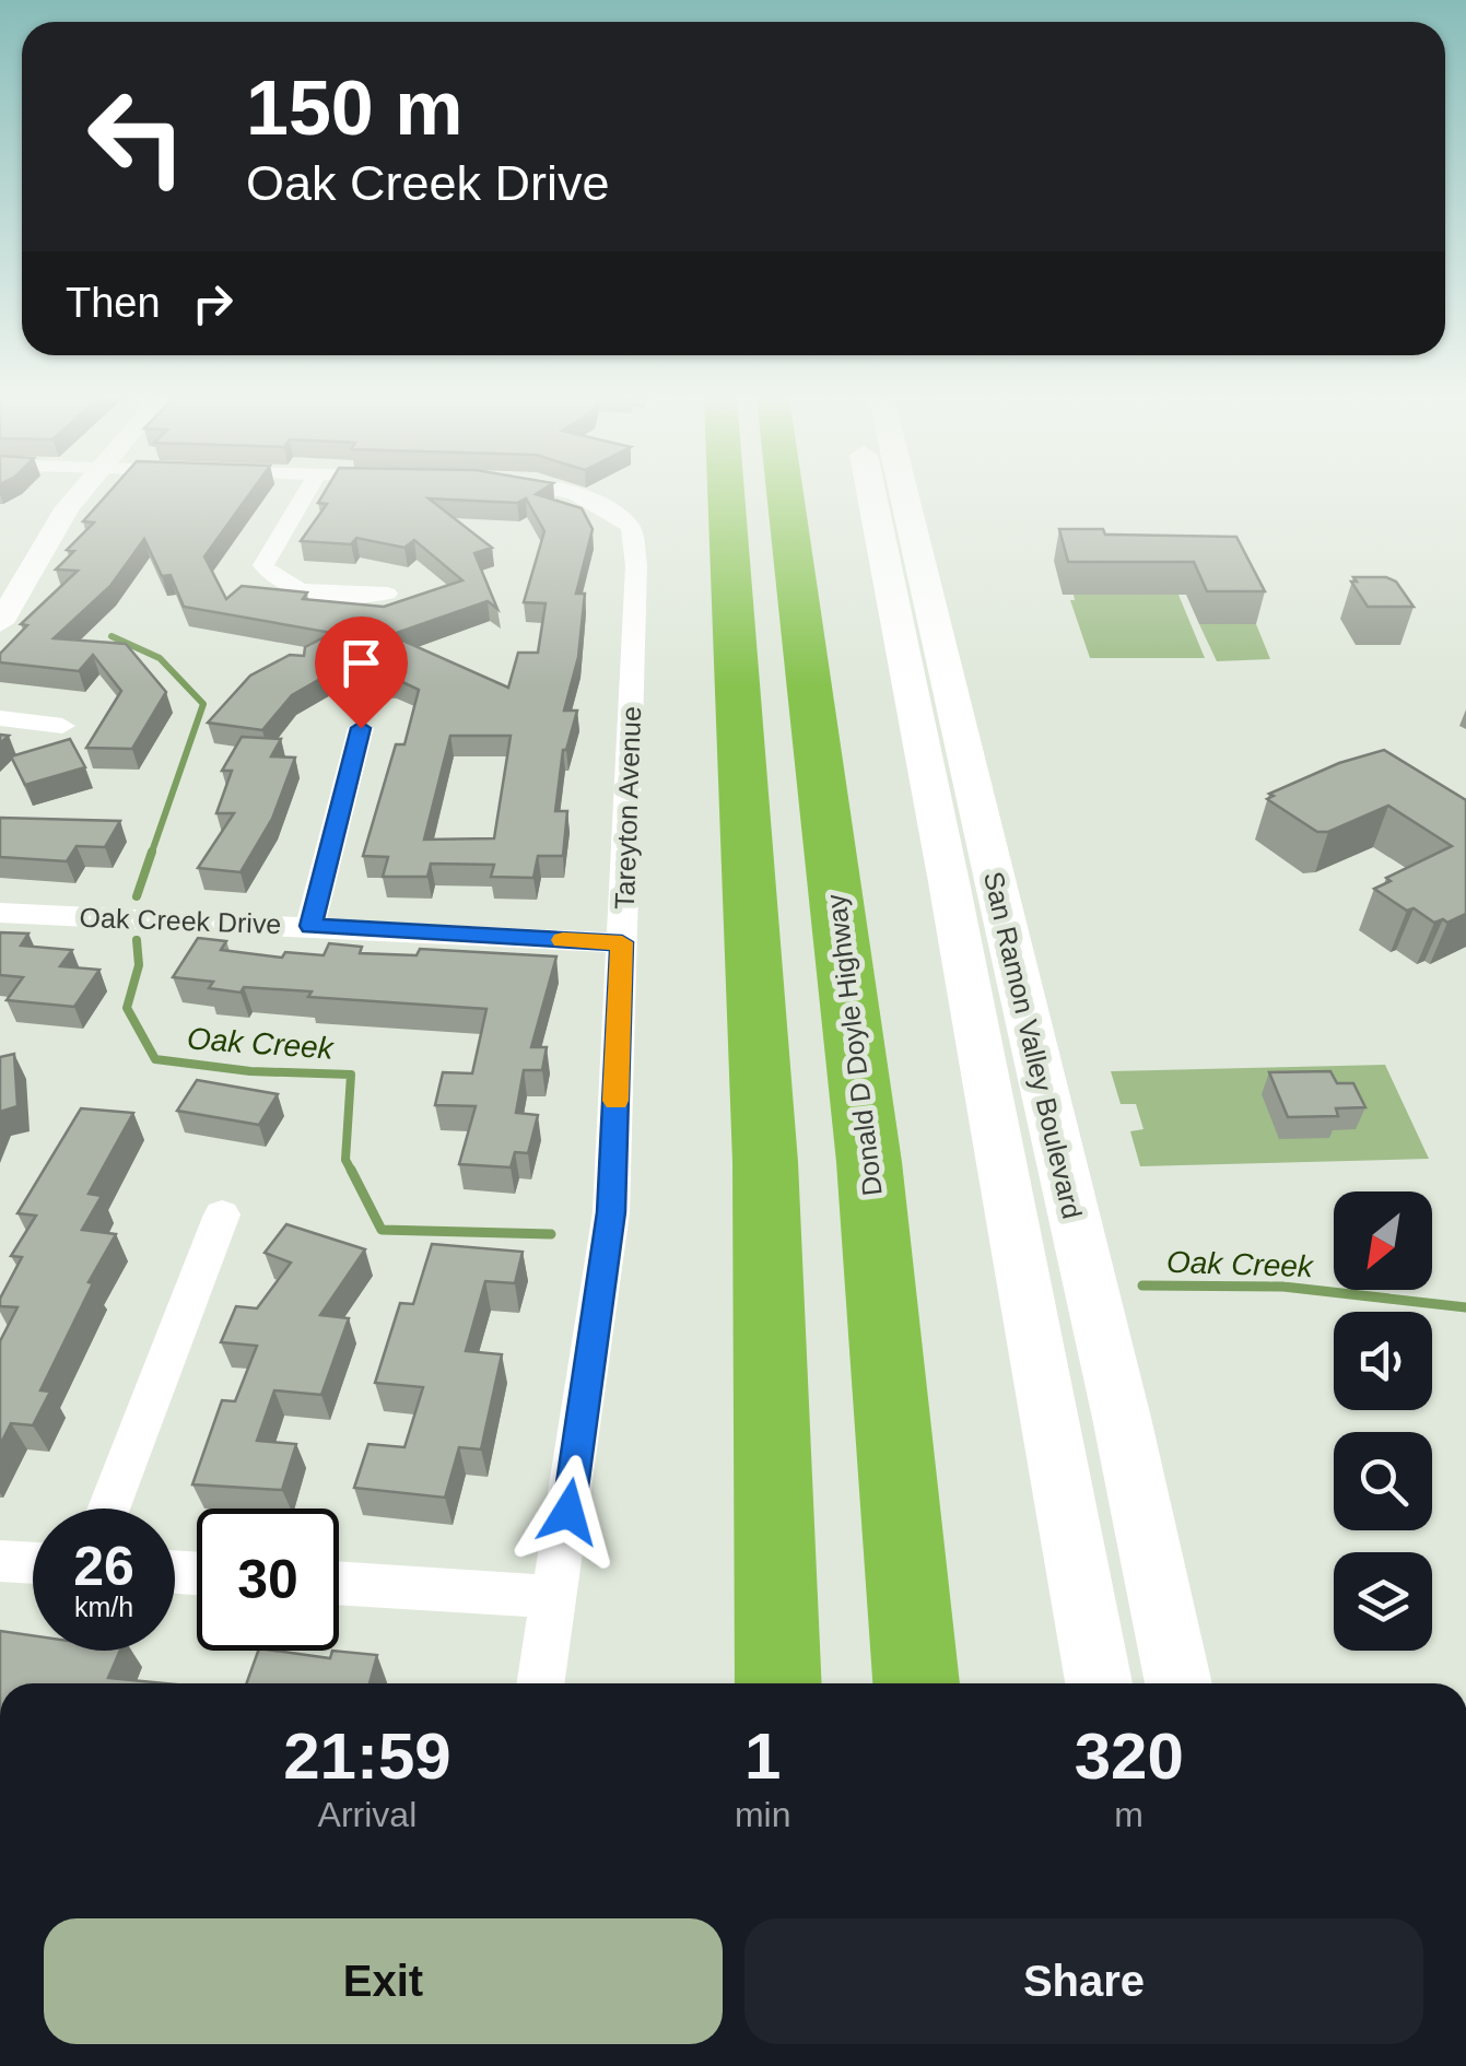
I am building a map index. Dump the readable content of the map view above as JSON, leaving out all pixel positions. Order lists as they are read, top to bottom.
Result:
{
  "streets": {
    "highway": ["Donald D Doyle Highway"],
    "main road": ["San Ramon Valley Boulevard"],
    "street": ["Tareyton Avenue", "Oak Creek Drive"]
  },
  "crossings": [
    ["Tareyton Avenue", "Oak Creek Drive"]
  ],
  "water": ["Oak Creek"],
  "north": "bottom left",
  "page": {
    "turn": ["150 m", "Oak Creek Drive"],
    "then": "Then",
    "speed": "26 km/h",
    "limit": "30",
    "eta": [
      "21:59",
      "Arrival",
      "1",
      "min",
      "320",
      "m"
    ],
    "buttons": ["Exit", "Share"]
  }
}
